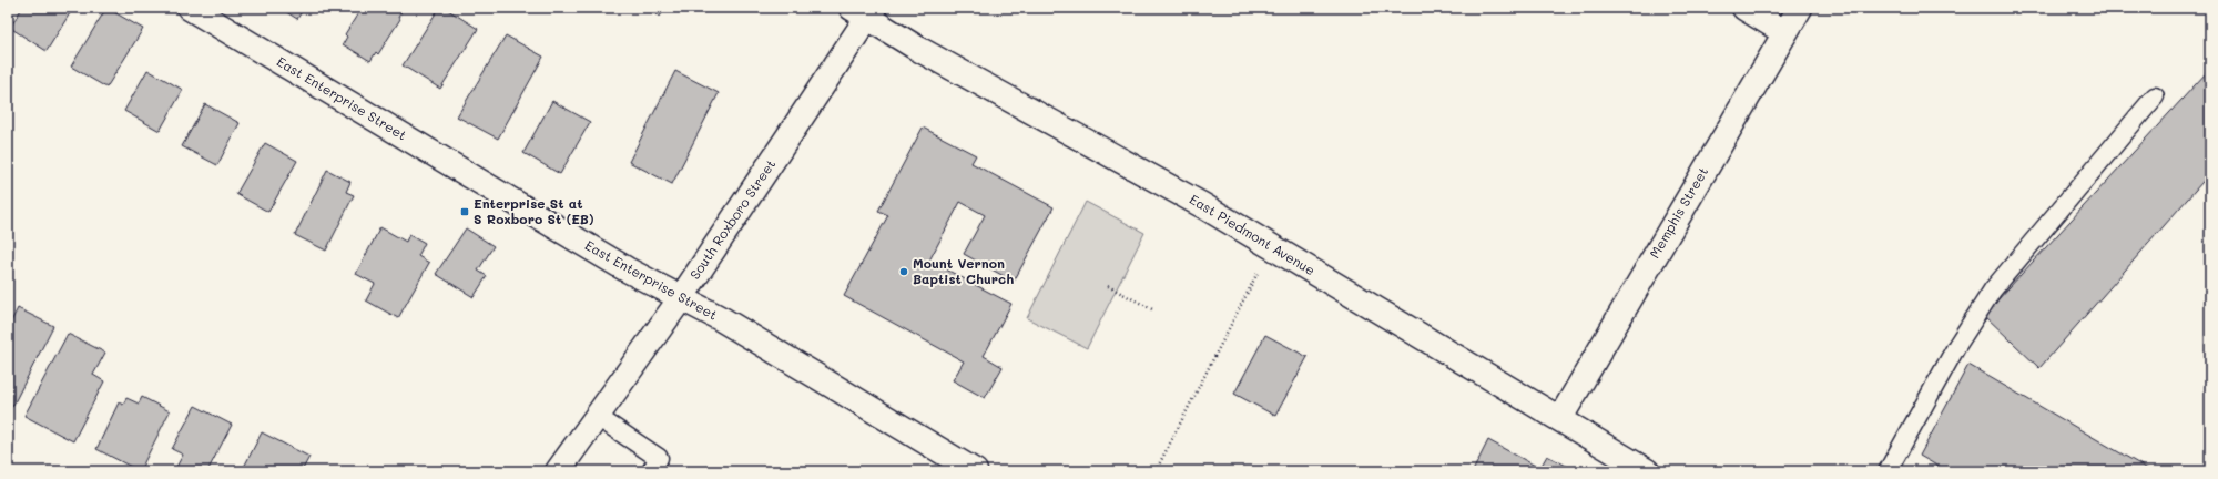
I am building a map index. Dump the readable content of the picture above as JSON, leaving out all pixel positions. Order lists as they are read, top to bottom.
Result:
{
  "streets": {
    "street": [
      "East Enterprise Street",
      "Memphis Street",
      "South Roxboro Street",
      "East Piedmont Avenue"
    ]
  },
  "crossings": [
    ["East Enterprise Street", "South Roxboro Street"],
    ["Memphis Street", "East Piedmont Avenue"],
    ["South Roxboro Street", "East Piedmont Avenue"]
  ],
  "places": {
    "transit": ["Enterprise St at S Roxboro St (EB)"],
    "other": ["Mount Vernon Baptist Church"]
  }
}
